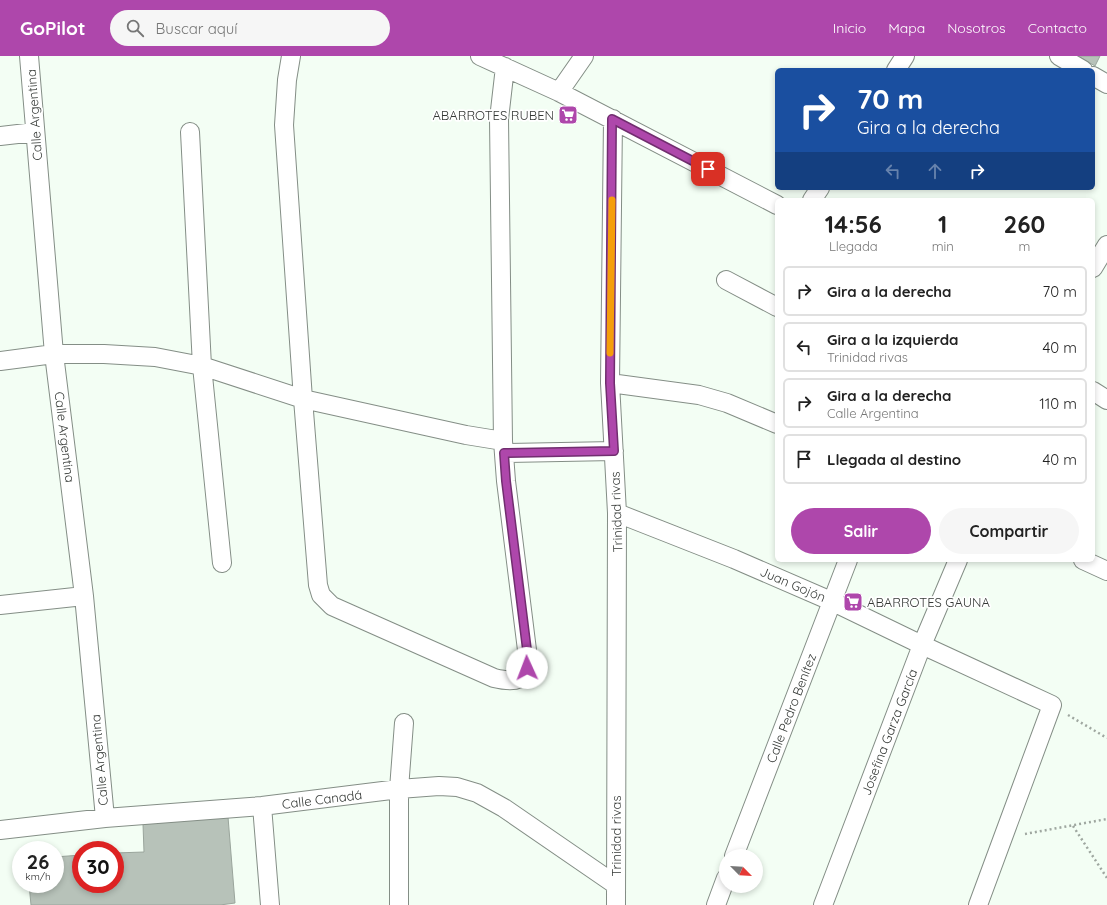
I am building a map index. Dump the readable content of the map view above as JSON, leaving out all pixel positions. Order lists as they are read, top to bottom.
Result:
{
  "streets": {
    "street": [
      "Calle Argentina",
      "Trinidad rivas",
      "Juan Gojón",
      "Calle Pedro Benítez",
      "Josefina Garza García",
      "Calle Canadá"
    ]
  },
  "crossings": [
    ["Calle Argentina", "Calle Canadá"],
    ["Trinidad rivas", "Juan Gojón"],
    ["Trinidad rivas", "Calle Canadá"],
    ["Juan Gojón", "Calle Pedro Benítez"],
    ["Juan Gojón", "Josefina Garza García"]
  ],
  "places": {
    "supermarket": ["ABARROTES RUBEN", "ABARROTES GAUNA"]
  },
  "north": "bottom right",
  "page": {
    "header": "GoPilot",
    "search": "Buscar aquí",
    "nav": [
      "Inicio",
      "Mapa",
      "Nosotros",
      "Contacto"
    ],
    "turn": ["70 m", "Gira a la derecha"],
    "eta": [
      "14:56",
      "Llegada",
      "1",
      "min",
      "260",
      "m"
    ],
    "list": [
      {
        "name": "Gira a la derecha",
        "value": "70 m"
      },
      {
        "name": "Gira a la izquierda",
        "note": "Trinidad rivas",
        "value": "40 m"
      },
      {
        "name": "Gira a la derecha",
        "note": "Calle Argentina",
        "value": "110 m"
      },
      {
        "name": "Llegada al destino",
        "value": "40 m"
      }
    ],
    "buttons": ["Salir", "Compartir"],
    "speed": "26 km/h",
    "limit": "30"
  }
}
